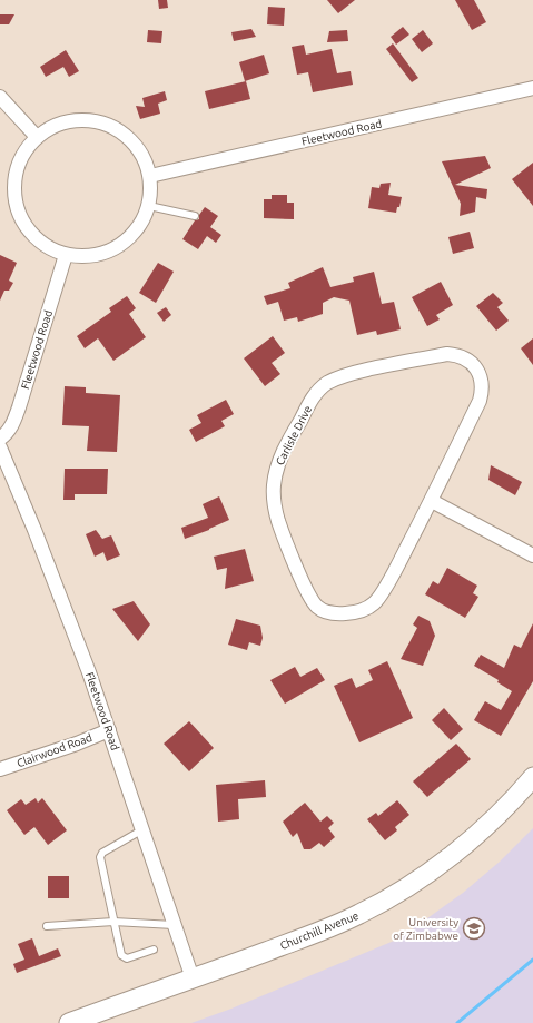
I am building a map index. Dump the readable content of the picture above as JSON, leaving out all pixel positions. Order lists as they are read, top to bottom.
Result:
{
  "streets": {
    "main road": ["Churchill Avenue"],
    "street": ["Fleetwood Road", "Carlisle Drive", "Clairwood Road"]
  },
  "crossings": [
    ["Fleetwood Road", "Clairwood Road"],
    ["Fleetwood Road", "Churchill Avenue"]
  ],
  "places": {
    "school or university": ["University of Zimbabwe"]
  }
}
